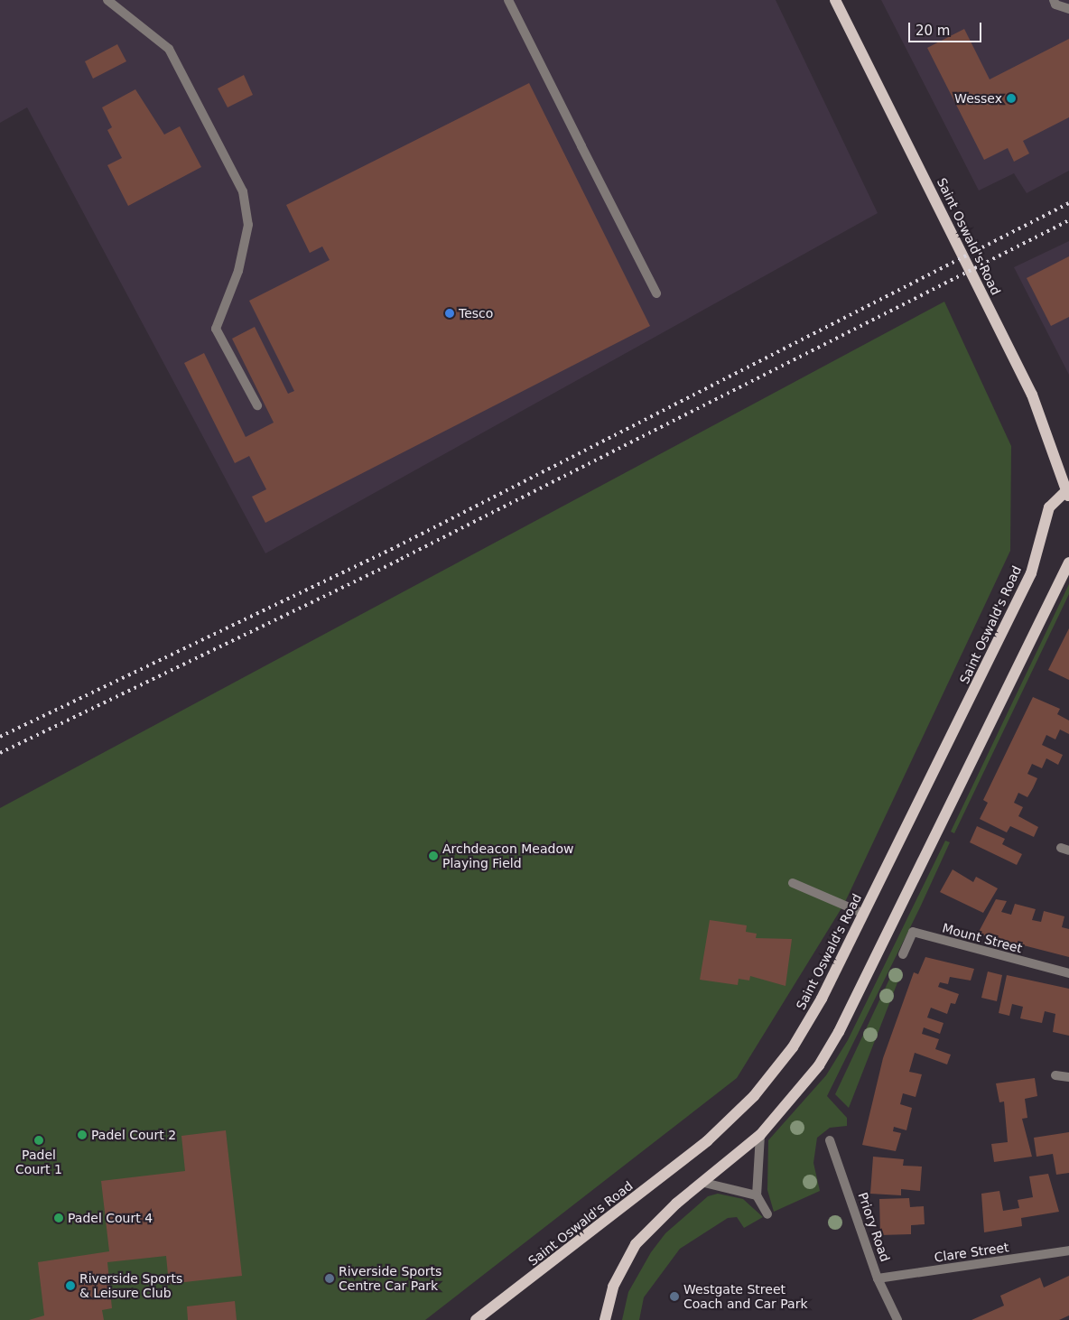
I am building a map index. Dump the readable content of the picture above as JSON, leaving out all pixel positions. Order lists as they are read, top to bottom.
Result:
{
  "streets": {
    "main road": ["Saint Oswald's Road"],
    "street": ["Mount Street", "Priory Road", "Clare Street"]
  },
  "crossings": [
    ["Priory Road", "Clare Street"]
  ],
  "places": [
    "Wessex",
    "Tesco",
    "Archdeacon Meadow Playing Field",
    "Padel Court 2",
    "Padel Court 1",
    "Padel Court 4",
    "Riverside Sports Centre Car Park",
    "Riverside Sports & Leisure Club",
    "Westgate Street Coach and Car Park"
  ],
  "scale_bar": "20 m"
}
